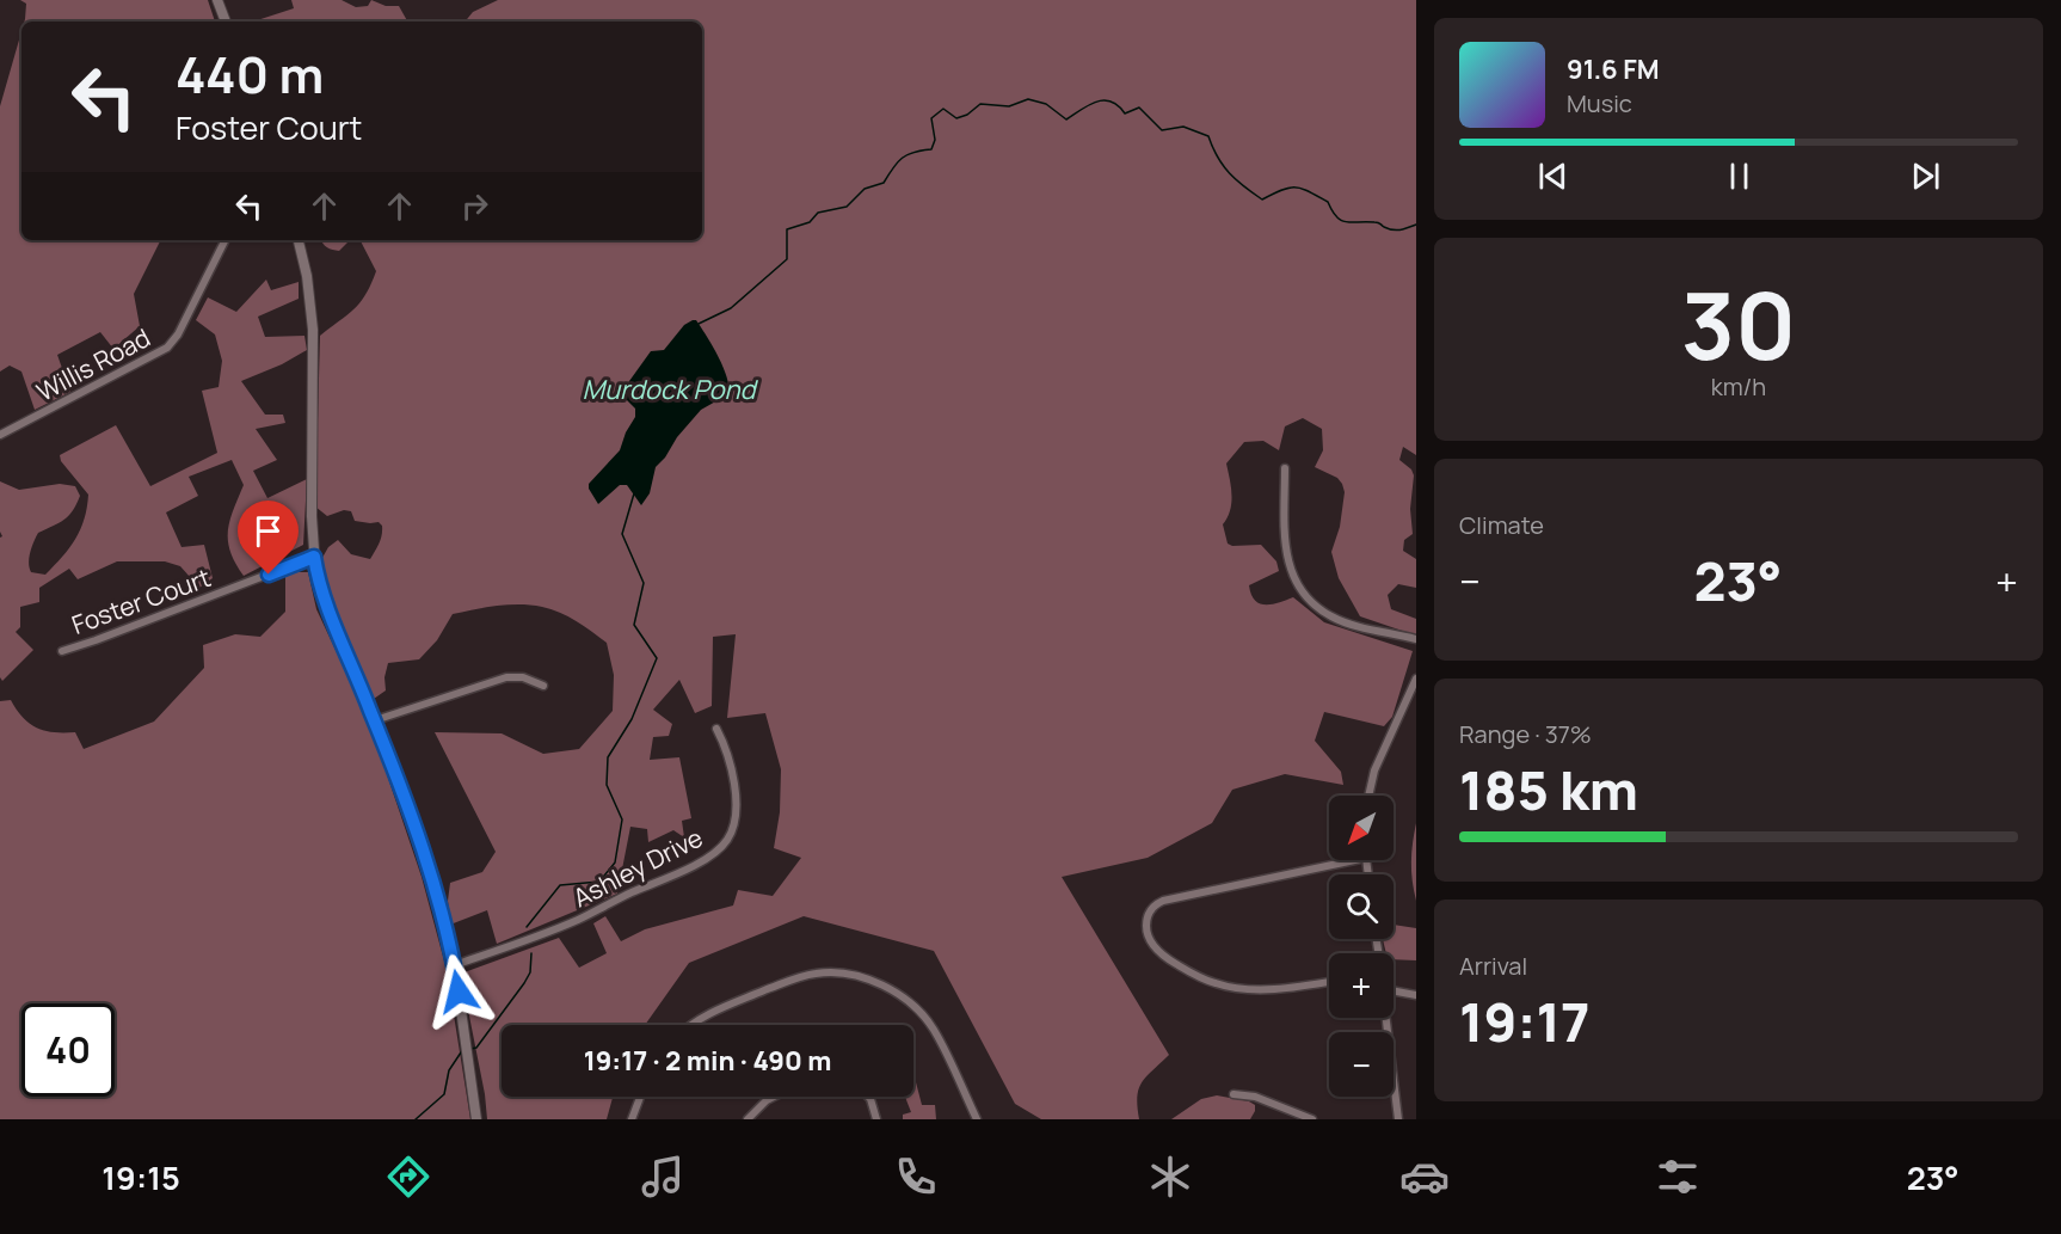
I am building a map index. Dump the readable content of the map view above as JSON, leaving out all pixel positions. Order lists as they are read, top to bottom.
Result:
{
  "streets": {
    "street": ["Willis Road", "Foster Court", "Ashley Drive"]
  },
  "water": ["Murdock Pond"],
  "north": "bottom left",
  "page": {
    "turn": ["440 m", "Foster Court"],
    "song": ["91.6 FM", "Music"],
    "tile": [
      ["30", "km/h"],
      "Climate",
      ["Range · 37%", "185 km"],
      ["Arrival", "19:17"]
    ],
    "heat": ["−", "23°", "+"],
    "map_buttons": ["+", "−"],
    "limit": "40",
    "trip": "19:17 · 2 min · 490 m",
    "tabs": ["19:15", "23°"]
  }
}
